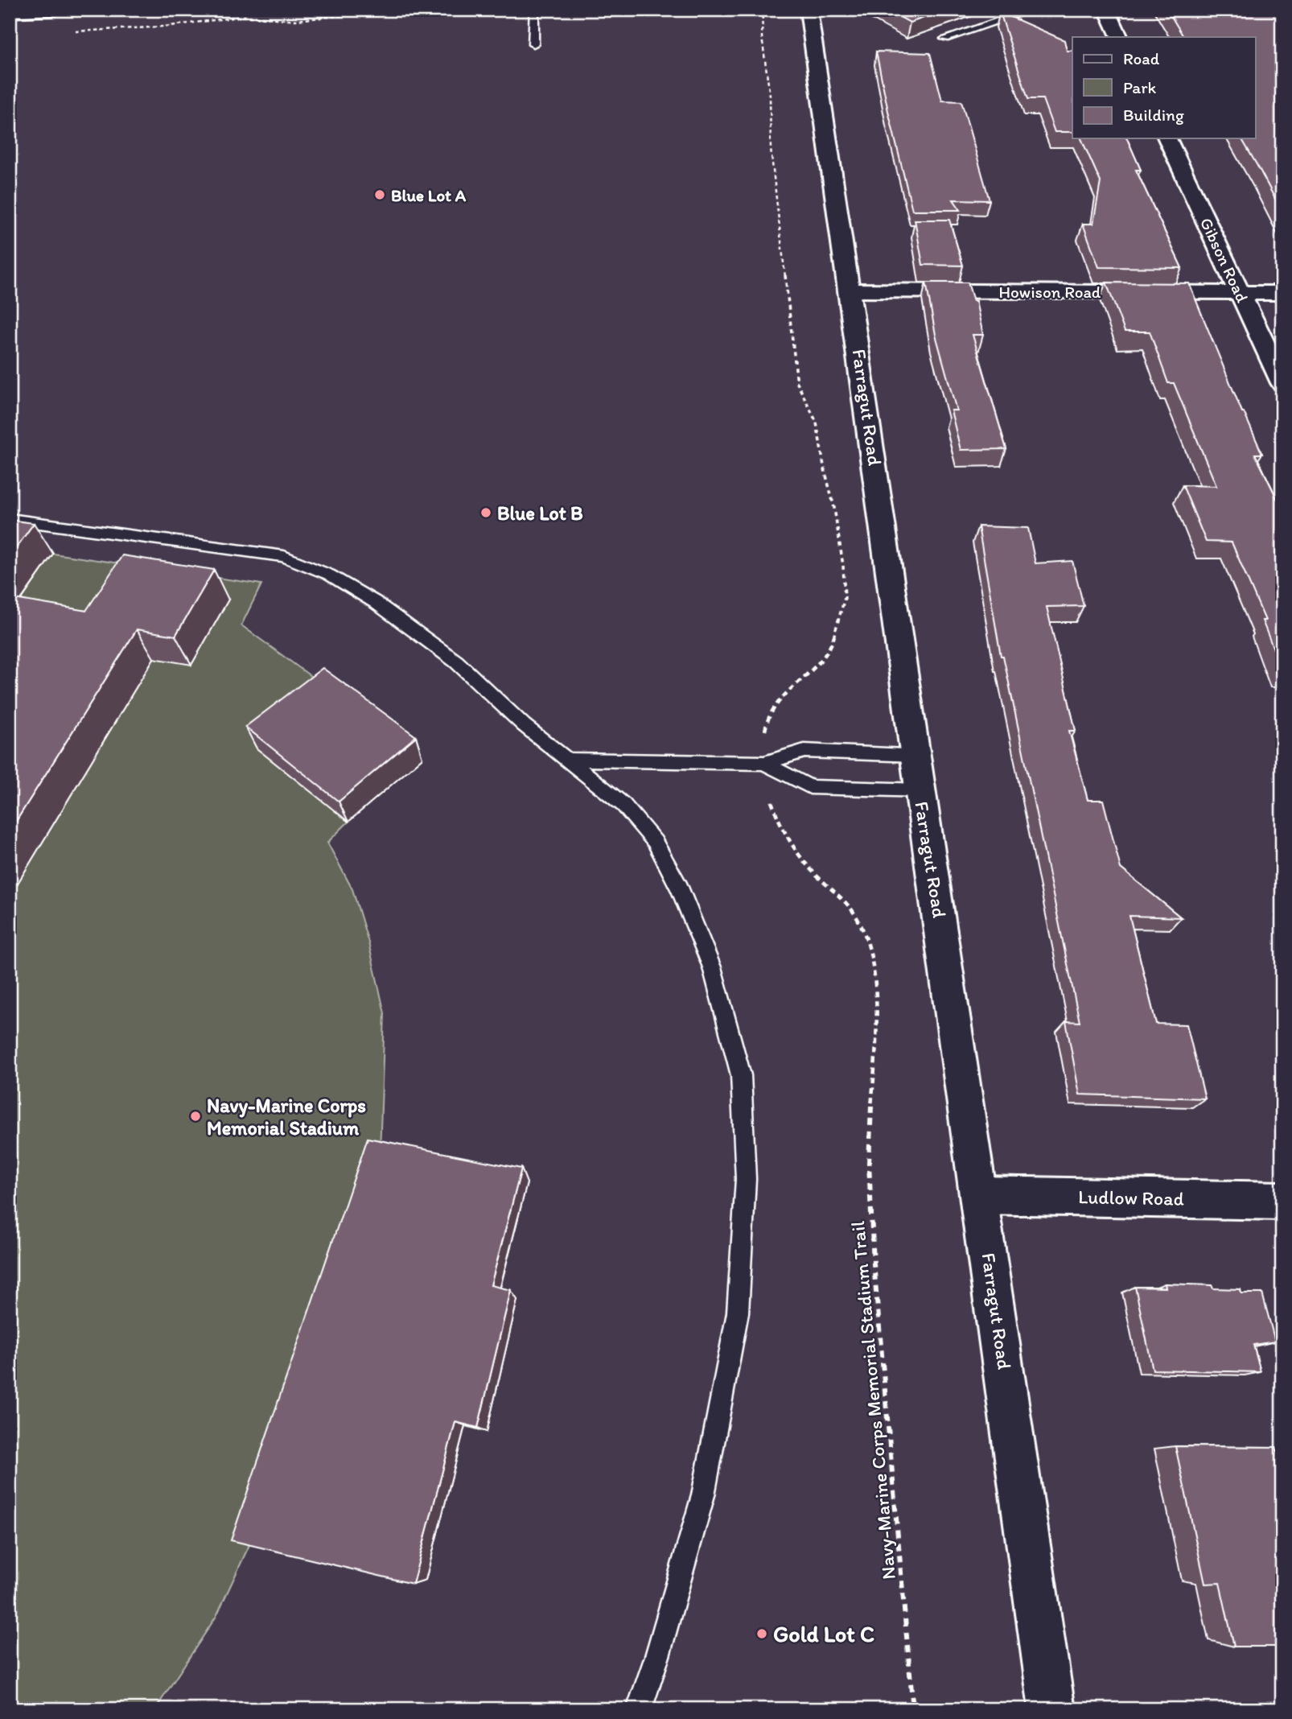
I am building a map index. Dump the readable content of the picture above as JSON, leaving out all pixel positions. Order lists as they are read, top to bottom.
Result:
{
  "streets": {
    "street": [
      "Gibson Road",
      "Howison Road",
      "Farragut Road",
      "Ludlow Road"
    ],
    "path": ["Navy-Marine Corps Memorial Stadium Trail"]
  },
  "crossings": [
    ["Gibson Road", "Howison Road"],
    ["Howison Road", "Farragut Road"],
    ["Farragut Road", "Ludlow Road"]
  ],
  "places": [
    "Blue Lot A",
    "Blue Lot B",
    "Navy-Marine Corps Memorial Stadium",
    "Gold Lot C"
  ],
  "legend": ["Road", "Park", "Building"]
}
